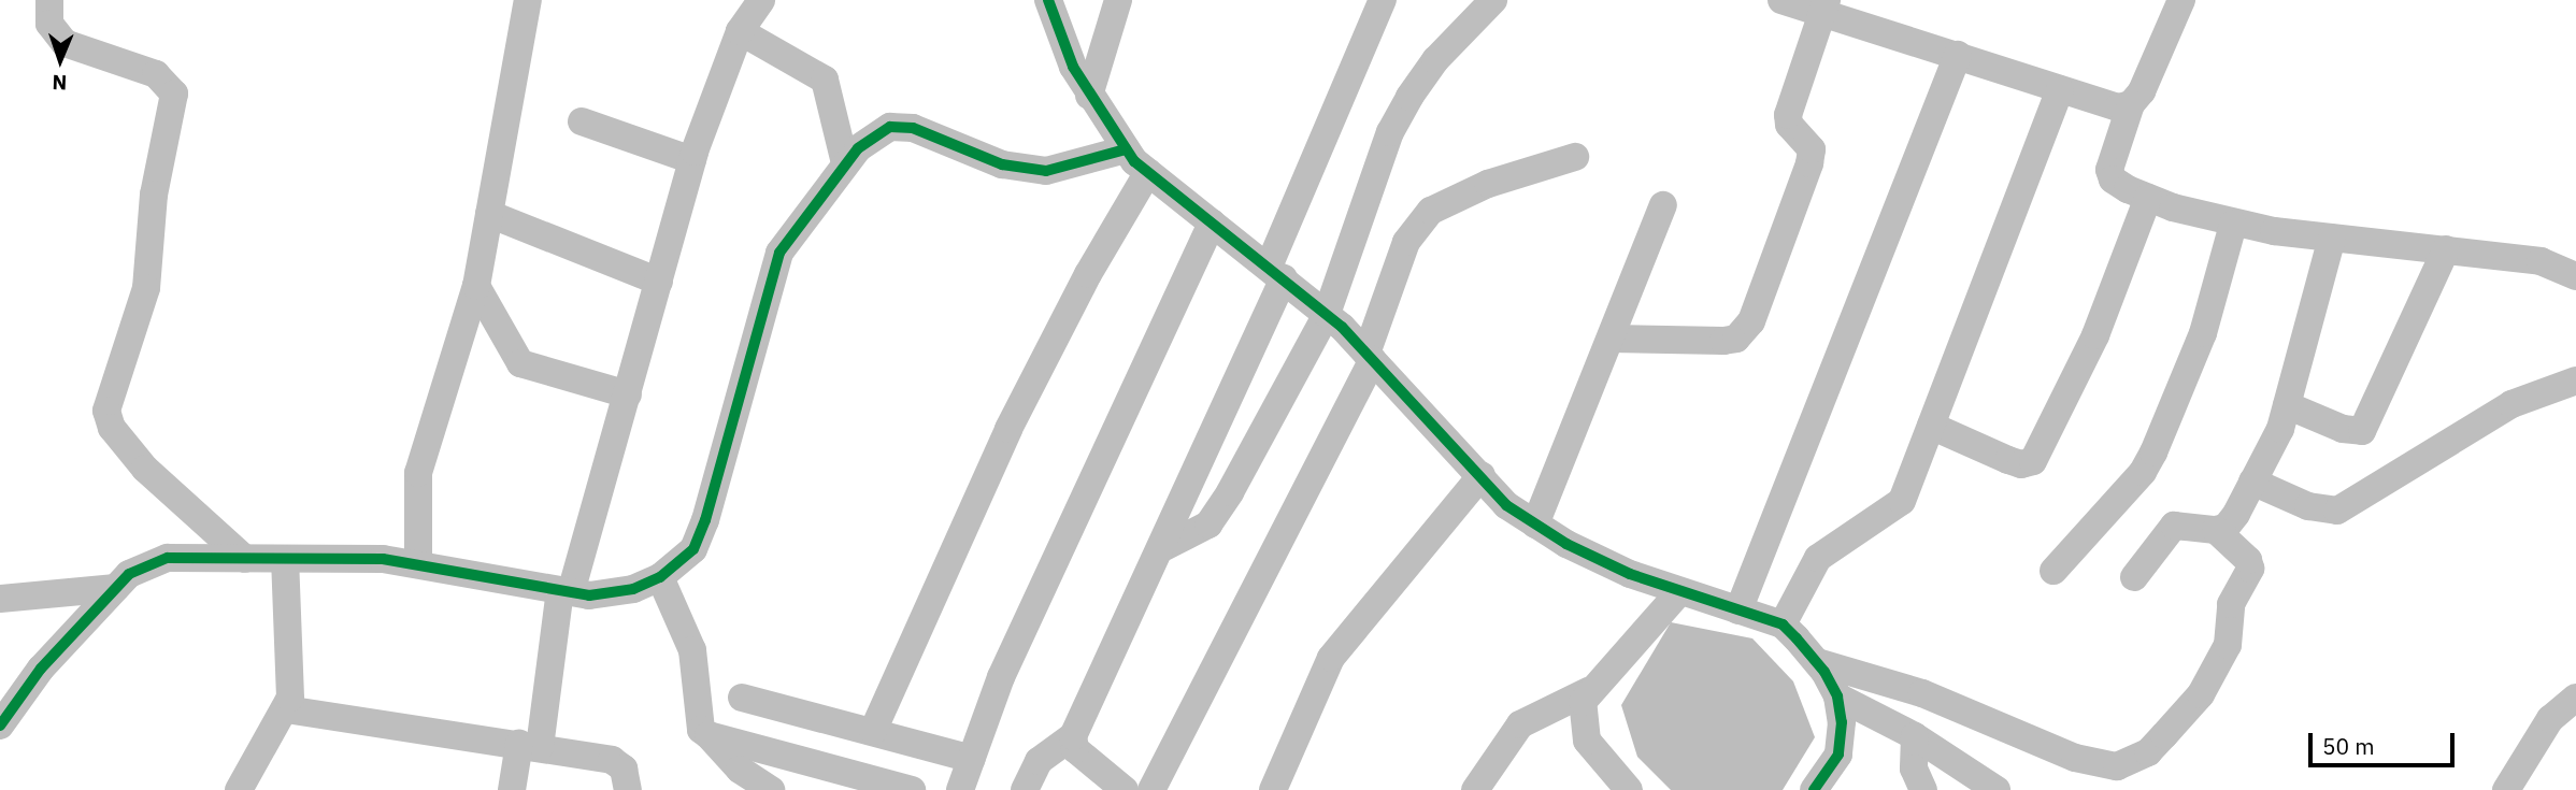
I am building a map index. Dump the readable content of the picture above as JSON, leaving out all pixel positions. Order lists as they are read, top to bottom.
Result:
{
  "scale_bar": "50 m",
  "north": "bottom"
}
